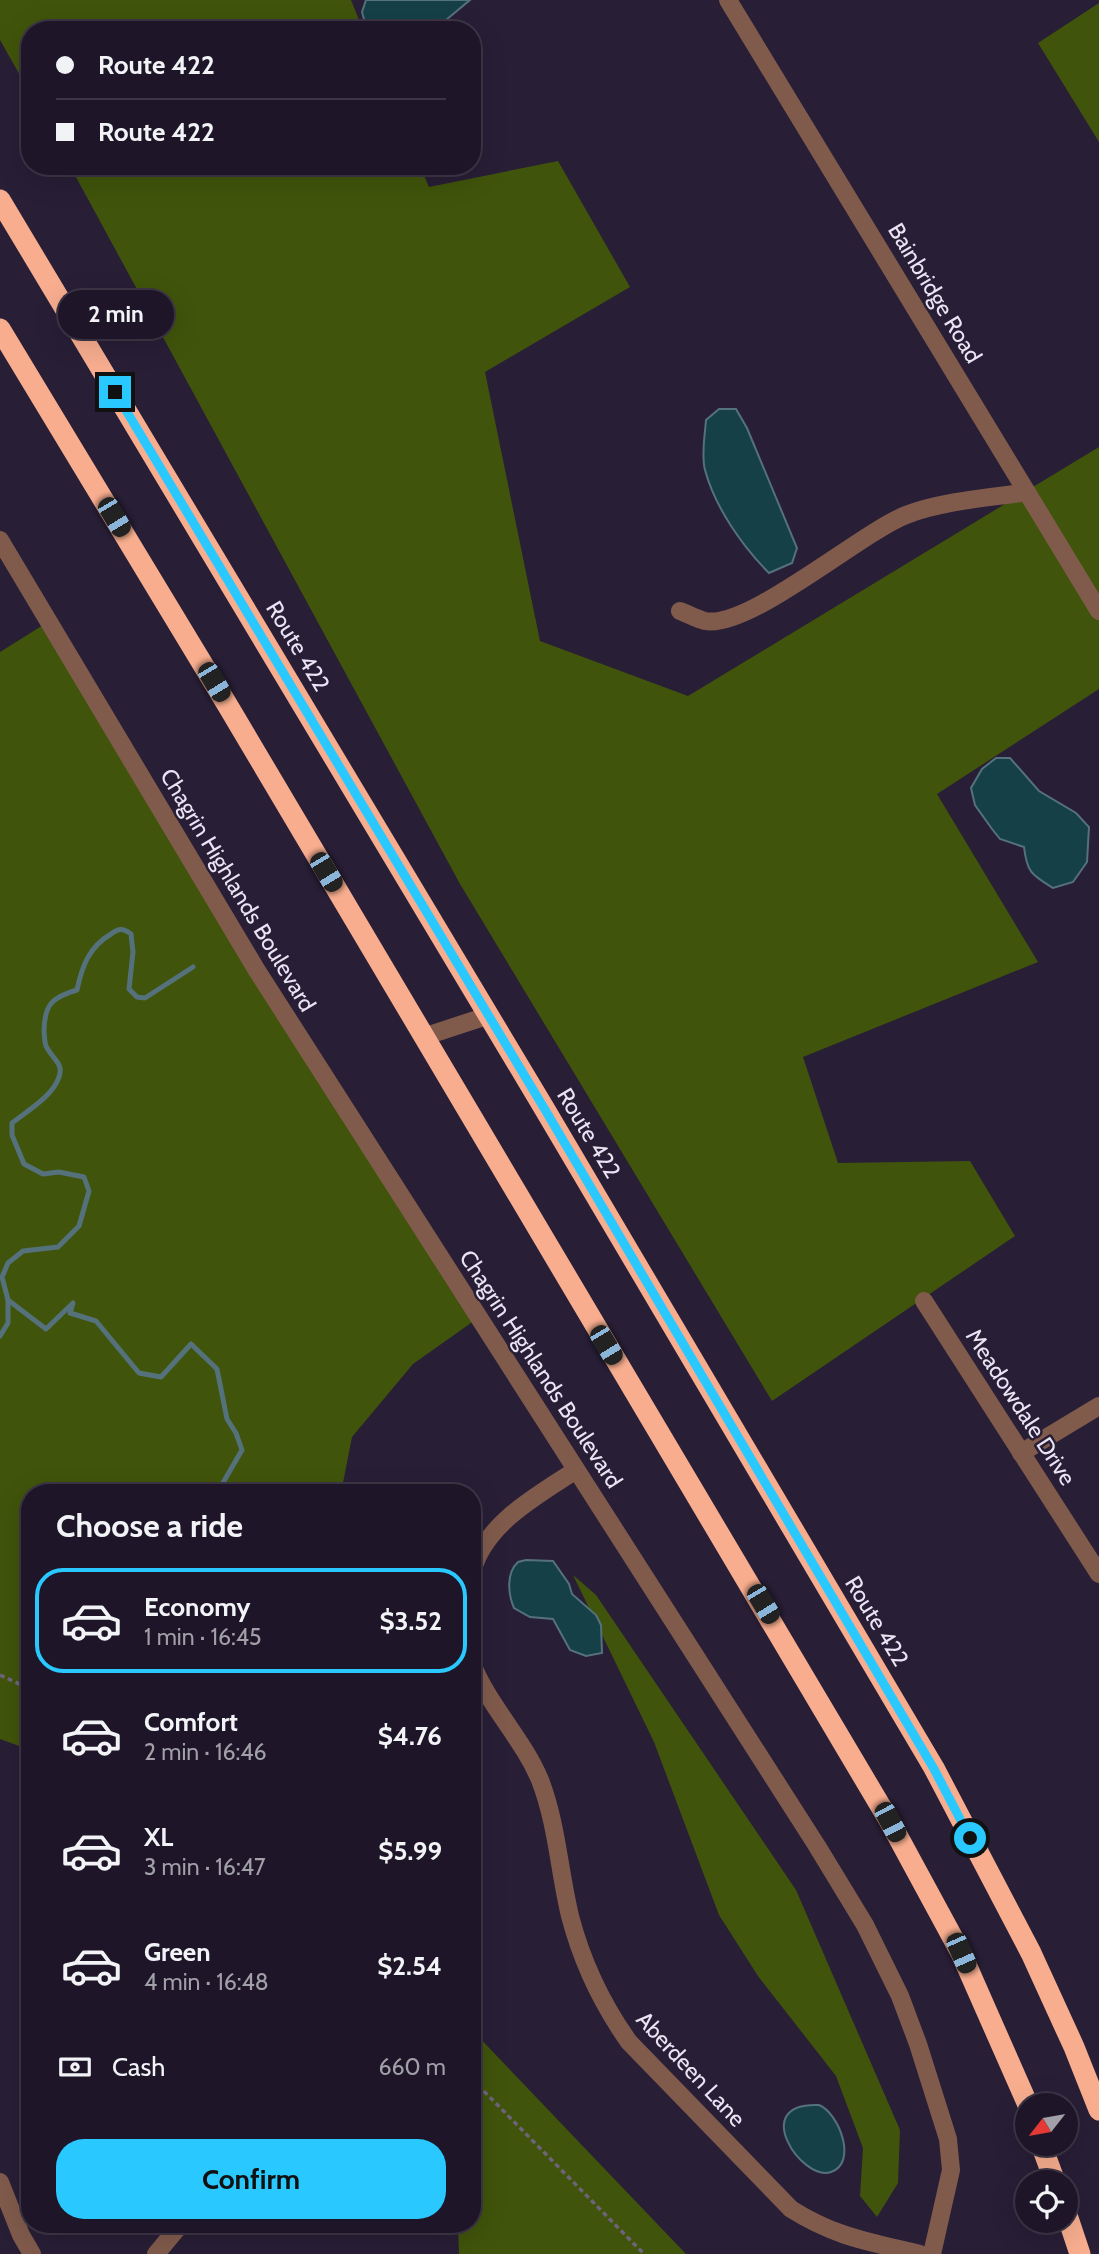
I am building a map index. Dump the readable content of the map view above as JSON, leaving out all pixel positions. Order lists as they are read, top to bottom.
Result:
{
  "streets": {
    "highway": ["Route 422"],
    "street": [
      "Bainbridge Road",
      "Chagrin Highlands Boulevard",
      "Meadowdale Drive",
      "Aberdeen Lane"
    ]
  },
  "north": "bottom left",
  "page": {
    "banner": ["Route 422", "Route 422"],
    "bubble": "2 min",
    "heading": "Choose a ride",
    "list": [
      {
        "name": "Economy",
        "note": "1 min · 16:45",
        "value": "$3.52"
      },
      {
        "name": "Comfort",
        "note": "2 min · 16:46",
        "value": "$4.76"
      },
      {
        "name": "XL",
        "note": "3 min · 16:47",
        "value": "$5.99"
      },
      {
        "name": "Green",
        "note": "4 min · 16:48",
        "value": "$2.54"
      }
    ],
    "pay": ["Cash", "660 m"],
    "buttons": "Confirm"
  }
}
